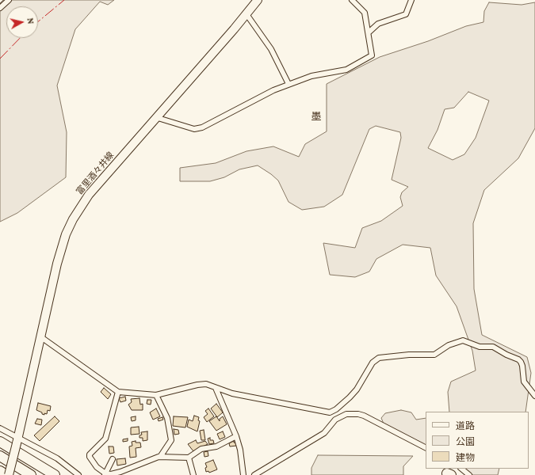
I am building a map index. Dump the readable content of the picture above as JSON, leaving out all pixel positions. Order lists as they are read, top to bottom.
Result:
{
  "streets": {
    "main road": ["富里酒々井線"]
  },
  "districts": ["墨"],
  "legend": ["道路", "公園", "建物"],
  "north": "right"
}
